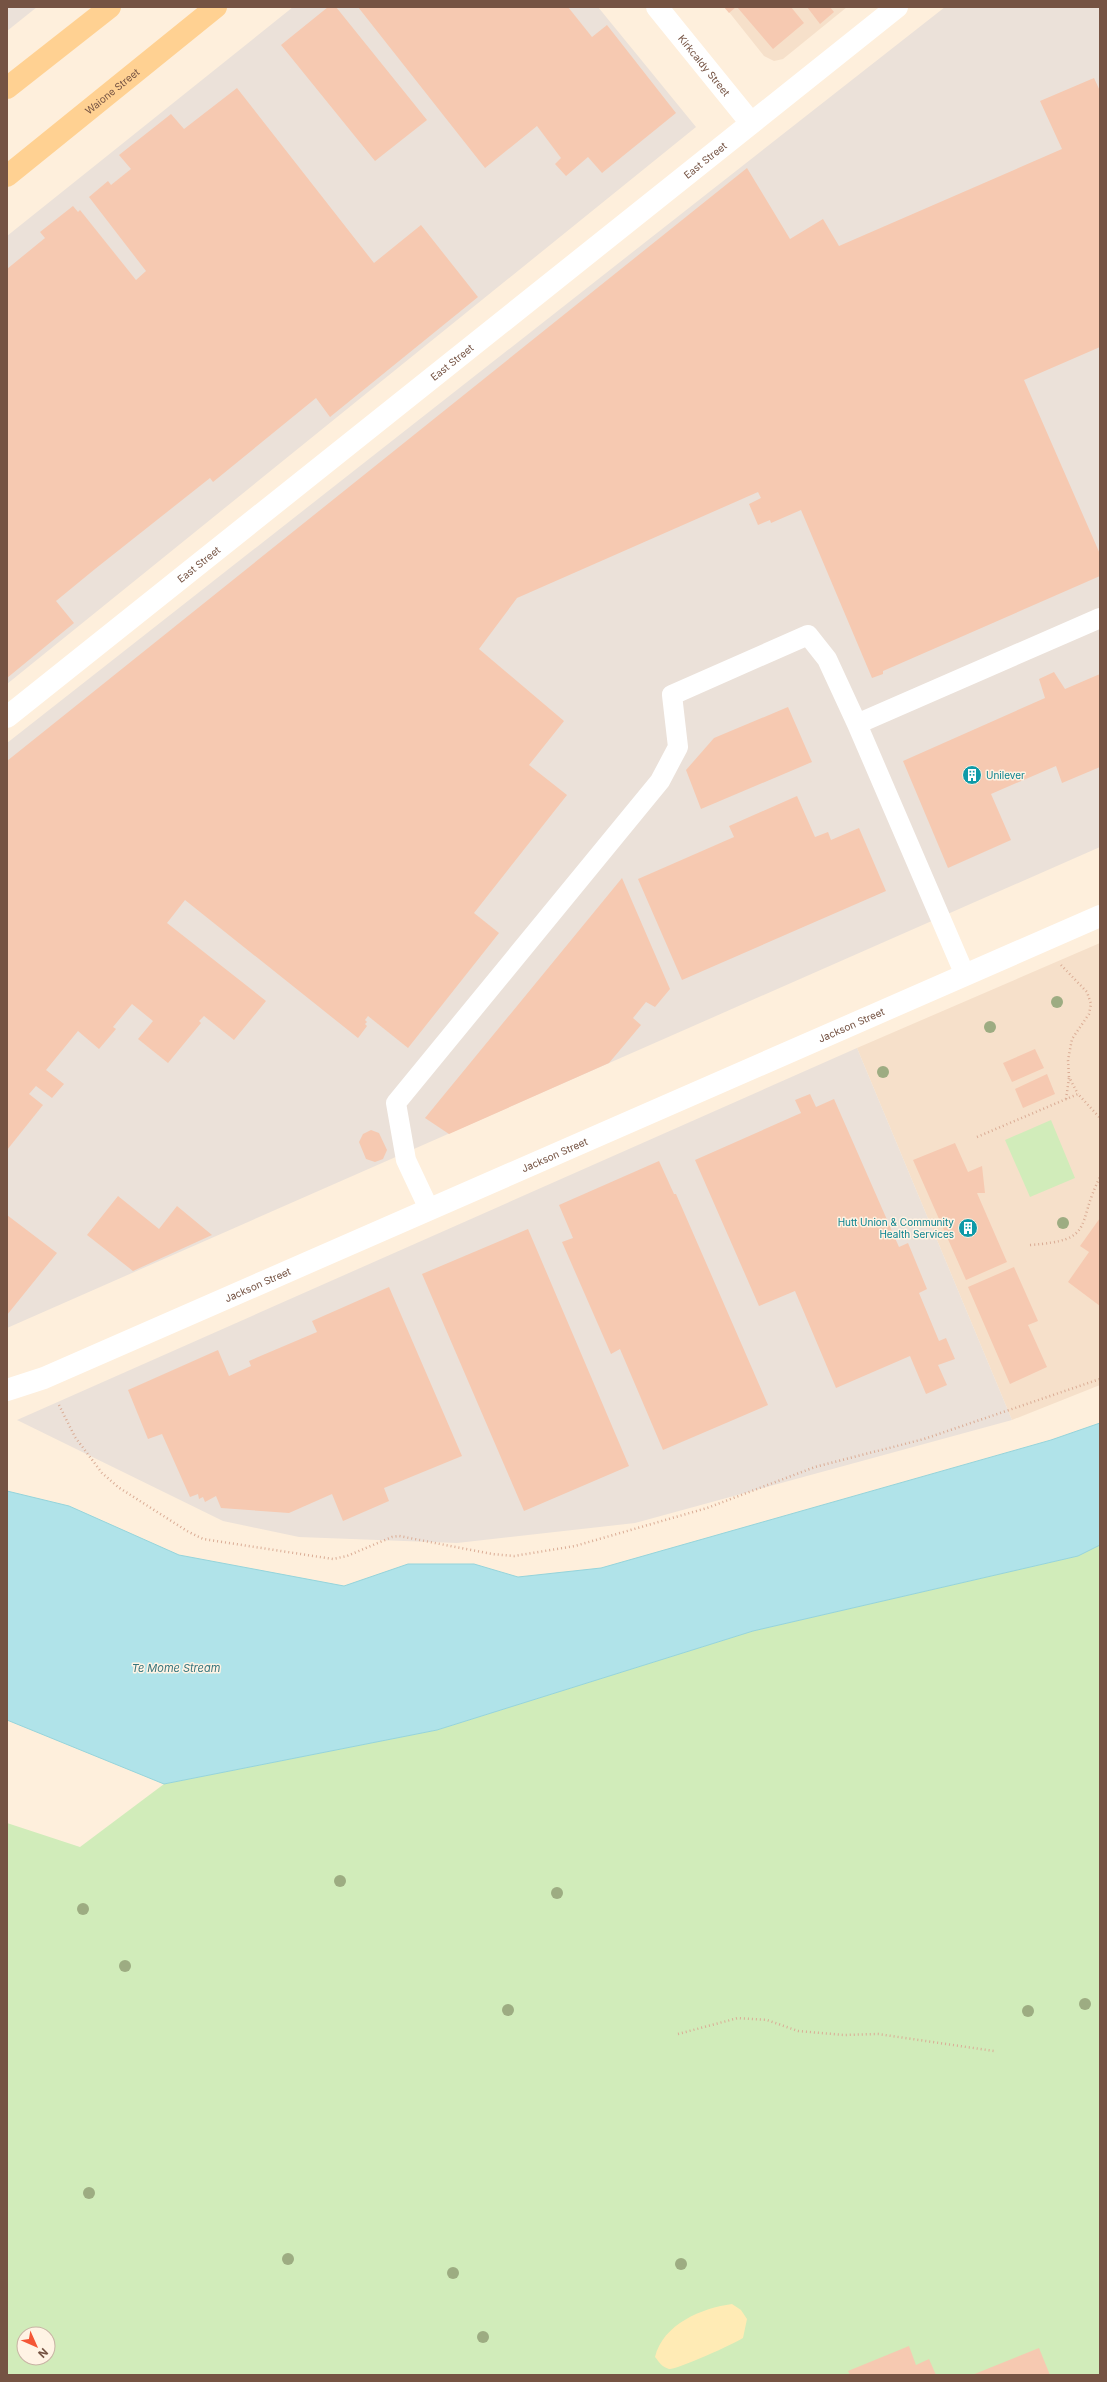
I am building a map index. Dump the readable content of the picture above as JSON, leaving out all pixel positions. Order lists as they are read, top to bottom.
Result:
{
  "streets": {
    "main road": ["Waione Street"],
    "street": ["Kirkcaldy Street", "East Street", "Jackson Street"]
  },
  "crossings": [
    ["Kirkcaldy Street", "East Street"]
  ],
  "water": ["Te Mome Stream"],
  "places": {
    "building": ["Unilever", "Hutt Union & Community Health Services"]
  },
  "north": "bottom right"
}
